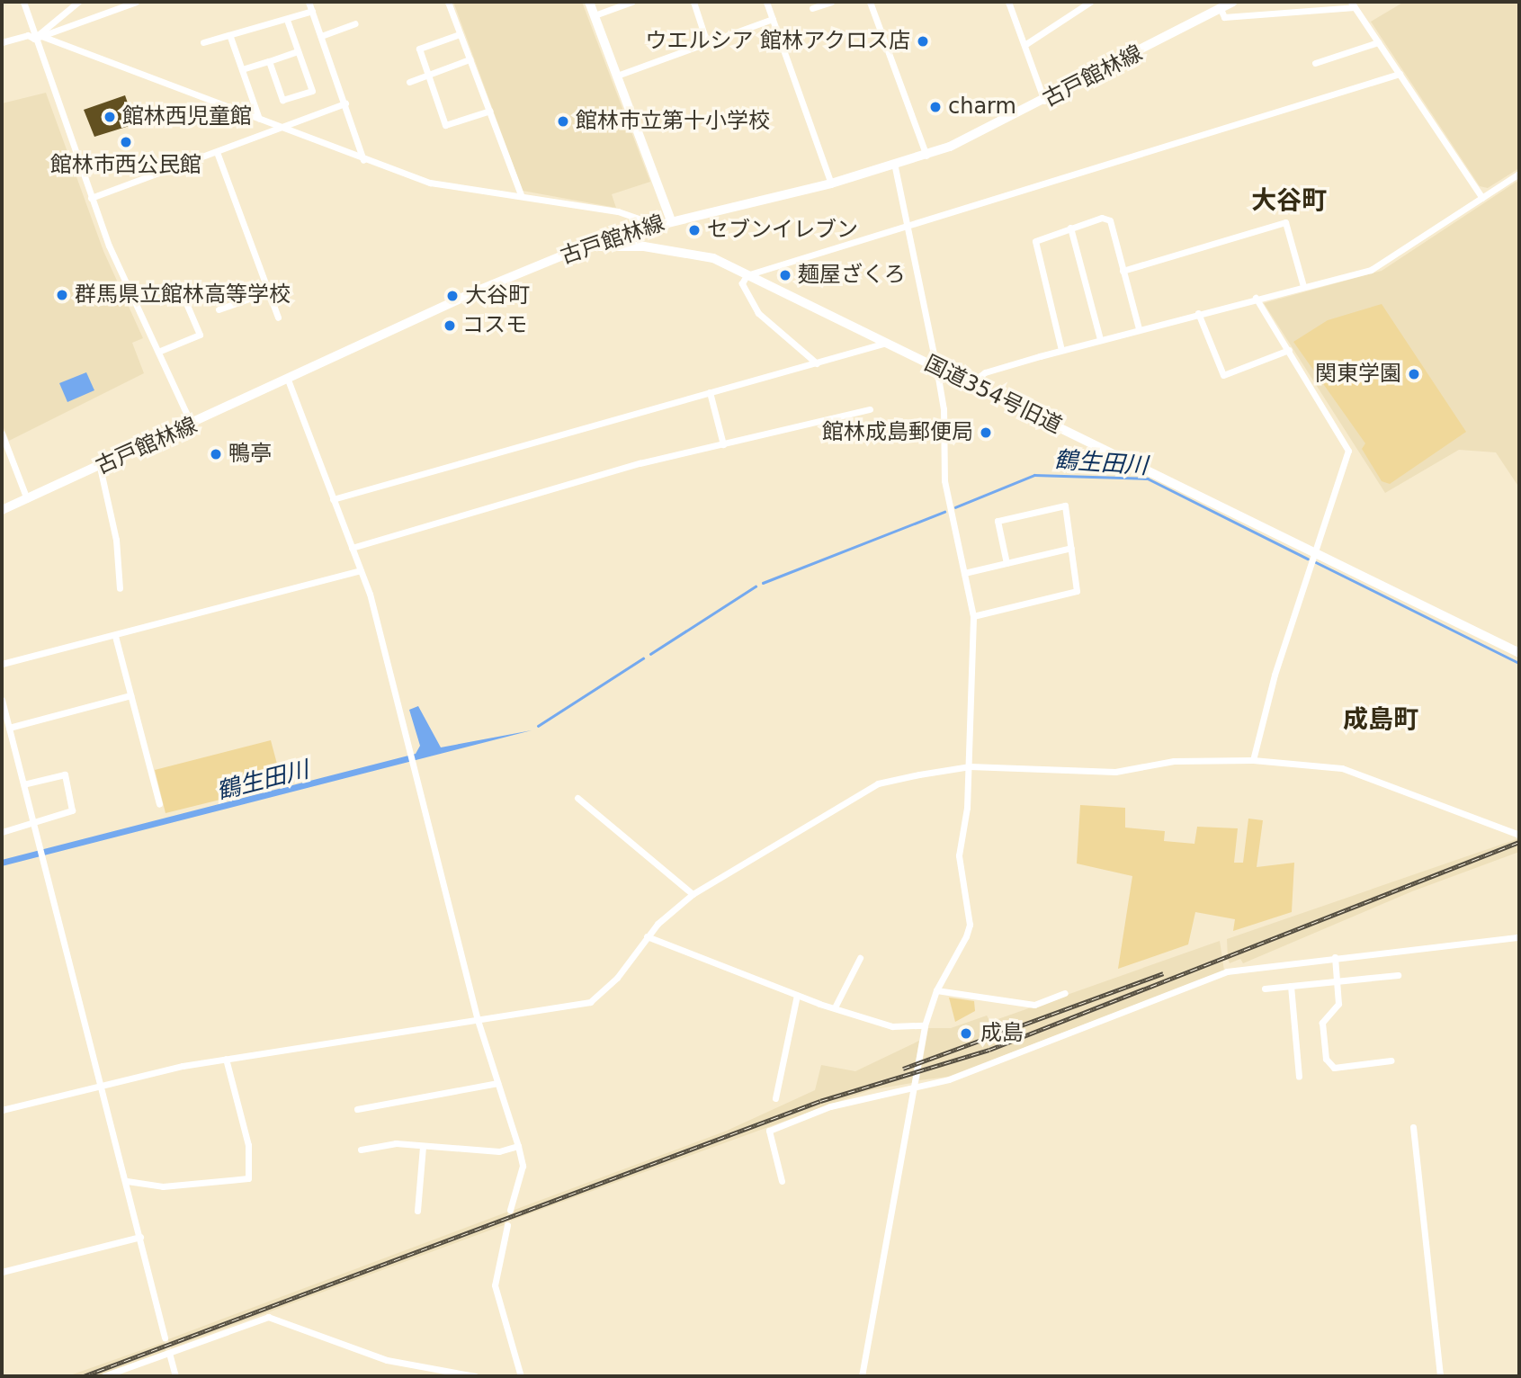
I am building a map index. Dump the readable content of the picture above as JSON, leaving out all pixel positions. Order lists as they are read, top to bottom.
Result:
{
  "streets": {
    "main road": ["古戸館林線", "国道354号旧道"]
  },
  "crossings": [
    ["古戸館林線", "国道354号旧道"]
  ],
  "districts": ["大谷町", "成島町"],
  "water": ["鶴生田川"],
  "places": [
    "ウエルシア 館林アクロス店",
    "charm",
    "館林西児童館",
    "館林市立第十小学校",
    "館林市西公民館",
    "セブンイレブン",
    "麺屋ざくろ",
    "群馬県立館林高等学校",
    "大谷町",
    "コスモ",
    "関東学園",
    "館林成島郵便局",
    "鴨亭",
    "成島"
  ]
}
